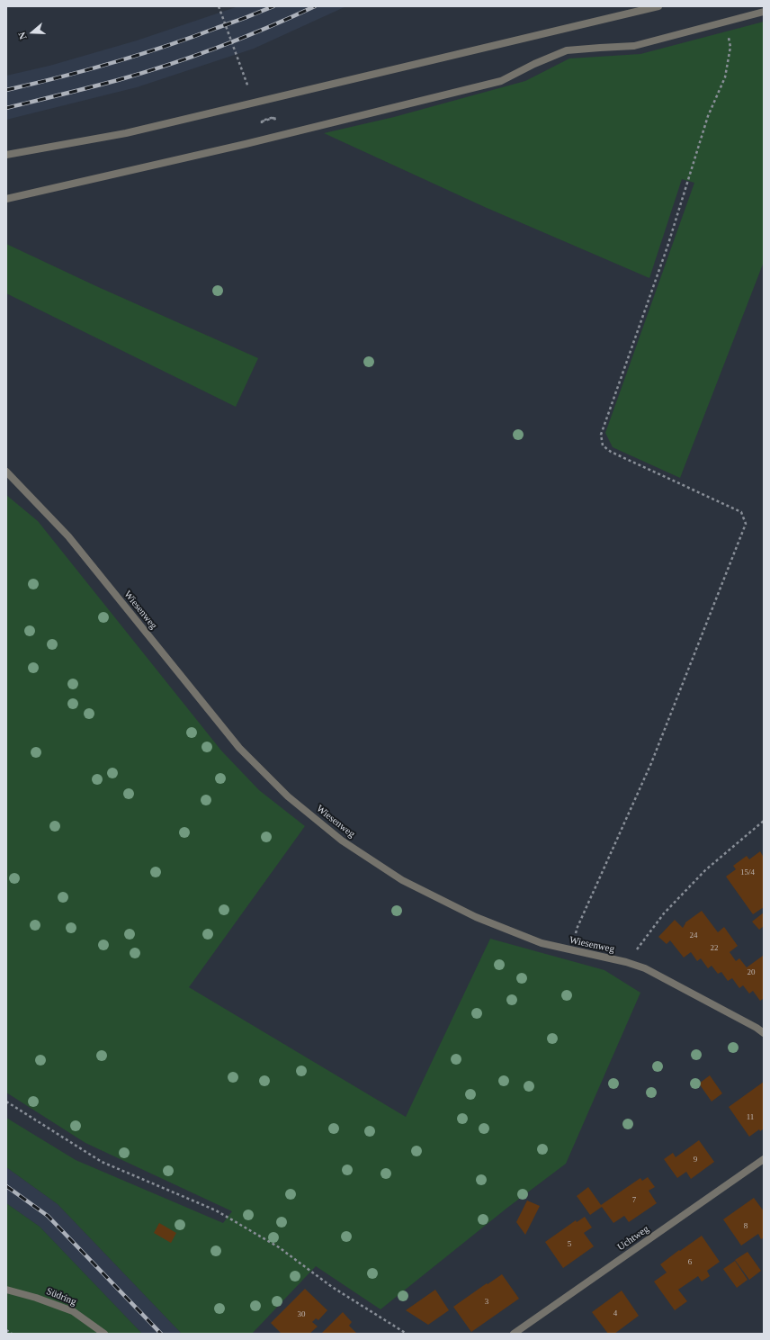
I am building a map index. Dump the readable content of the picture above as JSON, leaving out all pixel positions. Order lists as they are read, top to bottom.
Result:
{
  "streets": {
    "street": ["Wiesenweg", "Uchtweg", "Südring"]
  },
  "house_numbers": [
    "15/4",
    "24",
    "22",
    "20",
    "11",
    "9",
    "7",
    "8",
    "5",
    "6",
    "3",
    "4",
    "30"
  ],
  "north": "left"
}
